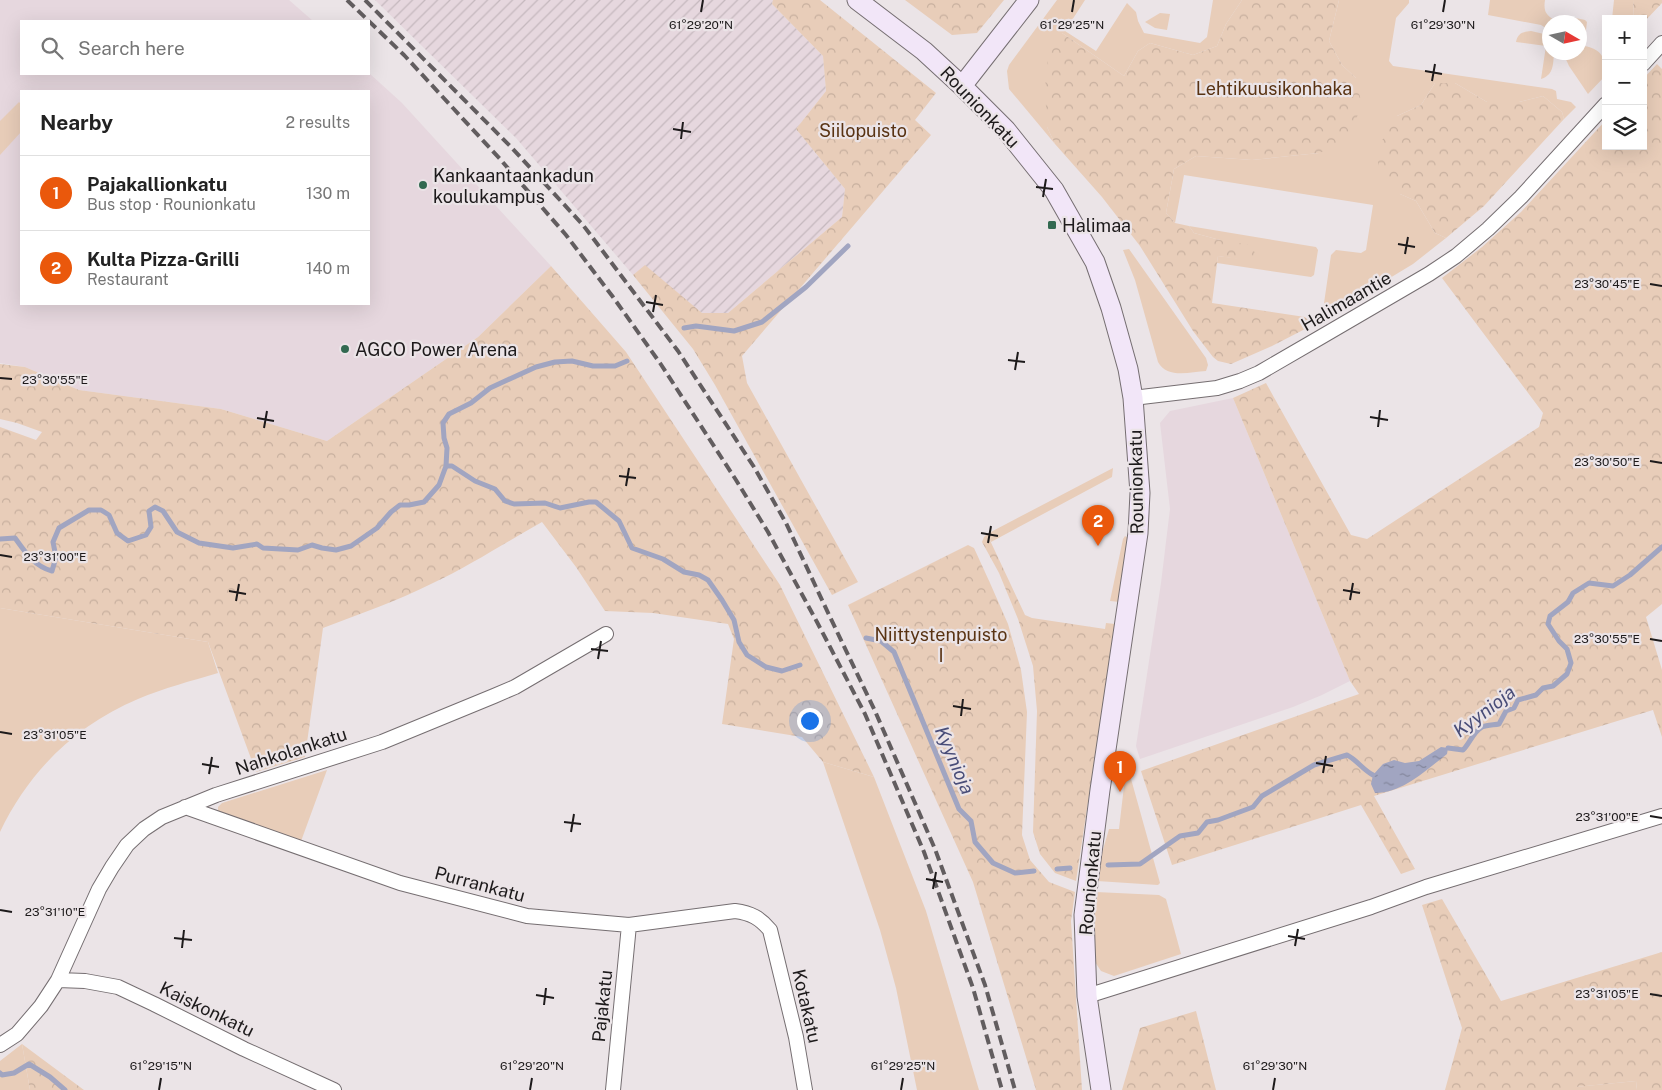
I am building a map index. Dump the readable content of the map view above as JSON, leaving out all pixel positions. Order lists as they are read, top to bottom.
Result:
{
  "streets": {
    "main road": ["Rounionkatu"],
    "street": [
      "Halimaantie",
      "Nahkolankatu",
      "Purrankatu",
      "Pajakatu",
      "Kotakatu",
      "Kaiskonkatu"
    ]
  },
  "crossings": [
    ["Rounionkatu", "Halimaantie"],
    ["Nahkolankatu", "Purrankatu"],
    ["Nahkolankatu", "Kaiskonkatu"],
    ["Purrankatu", "Pajakatu"],
    ["Purrankatu", "Kotakatu"]
  ],
  "water": ["Kyynioja"],
  "parks": ["Lehtikuusikonhaka", "Siilopuisto", "Niittystenpuisto I"],
  "places": {
    "other": ["Kankaantaankadun koulukampus", "AGCO Power Arena"],
    "transit": ["Halimaa"]
  },
  "north": "right",
  "page": {
    "map_buttons": ["+", "−"],
    "search": "Search here",
    "heading": ["Nearby", "2 results"],
    "list": [
      {
        "mark": "1",
        "name": "Pajakallionkatu",
        "note": "Bus stop · Rounionkatu",
        "value": "130 m"
      },
      {
        "mark": "2",
        "name": "Kulta Pizza-Grilli",
        "note": "Restaurant",
        "value": "140 m"
      }
    ],
    "pins": ["2", "1"]
  },
  "coordinates": [
    "61°29'20\"N",
    "61°29'25\"N",
    "61°29'30\"N",
    "23°30'45\"E",
    "23°30'55\"E",
    "23°30'50\"E",
    "23°31'00\"E",
    "23°31'05\"E",
    "23°31'10\"E",
    "61°29'15\"N"
  ]
}
